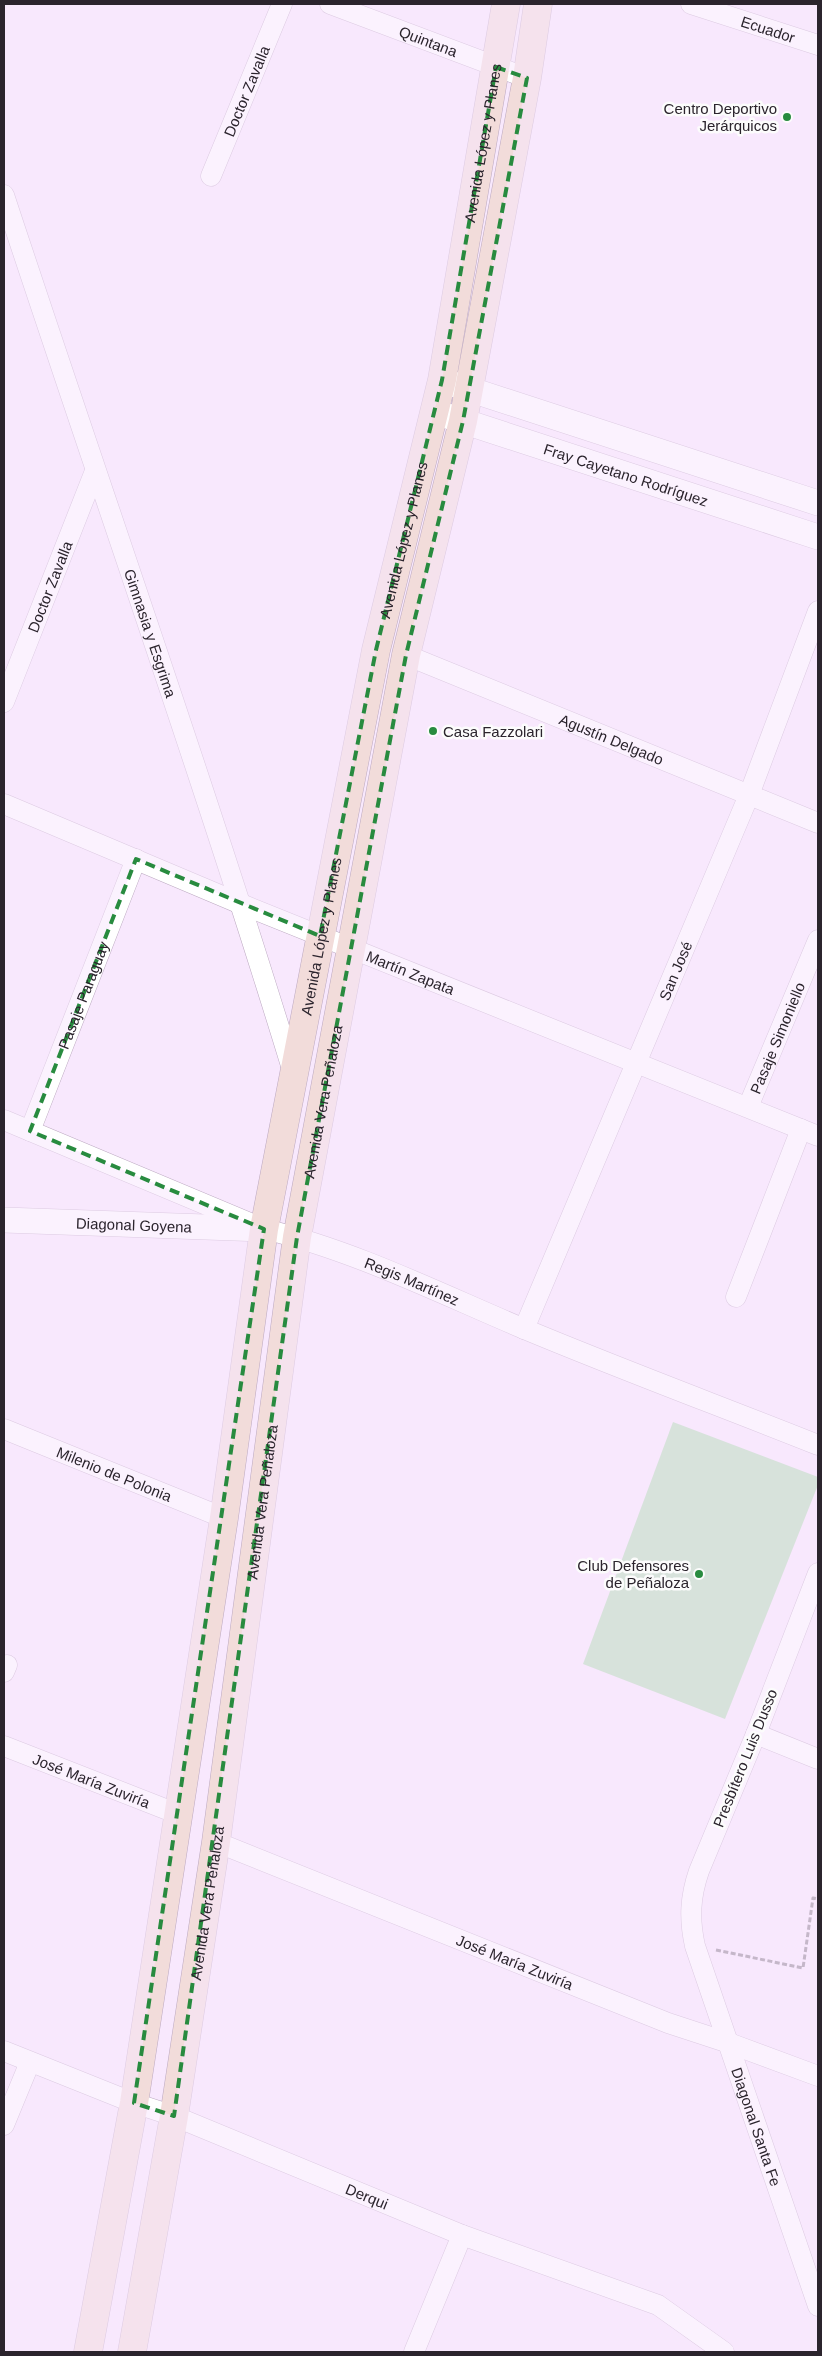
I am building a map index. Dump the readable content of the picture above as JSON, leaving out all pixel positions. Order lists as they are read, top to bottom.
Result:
{
  "streets": {
    "main road": ["Avenida López y Planes", "Avenida Vera Peñaloza"],
    "street": [
      "Ecuador",
      "Quintana",
      "Doctor Zavalla",
      "Fray Cayetano Rodríguez",
      "Gimnasia y Esgrima",
      "Agustín Delgado",
      "San José",
      "Martín Zapata",
      "Pasaje Paraguay",
      "Pasaje Simoniello",
      "Diagonal Goyena",
      "Regis Martínez",
      "Milenio de Polonia",
      "Presbítero Luis Dusso",
      "José María Zuviría",
      "Diagonal Santa Fe",
      "Derqui"
    ]
  },
  "crossings": [
    ["Quintana", "Avenida López y Planes"],
    ["Doctor Zavalla", "Gimnasia y Esgrima"],
    ["Avenida López y Planes", "Fray Cayetano Rodríguez"],
    ["Avenida López y Planes", "Gimnasia y Esgrima"],
    ["Avenida López y Planes", "Agustín Delgado"],
    ["Avenida López y Planes", "Martín Zapata"],
    ["Avenida López y Planes", "Avenida Vera Peñaloza"],
    ["Gimnasia y Esgrima", "Martín Zapata"],
    ["Agustín Delgado", "San José"],
    ["Agustín Delgado", "Avenida Vera Peñaloza"],
    ["San José", "Martín Zapata"],
    ["San José", "Regis Martínez"],
    ["Martín Zapata", "Pasaje Paraguay"],
    ["Martín Zapata", "Pasaje Simoniello"],
    ["Martín Zapata", "Avenida Vera Peñaloza"],
    ["Pasaje Paraguay", "Regis Martínez"],
    ["Avenida Vera Peñaloza", "Regis Martínez"],
    ["Avenida Vera Peñaloza", "José María Zuviría"],
    ["Avenida Vera Peñaloza", "Derqui"],
    ["Diagonal Goyena", "Regis Martínez"],
    ["Presbítero Luis Dusso", "Diagonal Santa Fe"],
    ["José María Zuviría", "Diagonal Santa Fe"]
  ],
  "places": ["Centro Deportivo Jerárquicos", "Casa Fazzolari", "Club Defensores de Peñaloza"]
}
